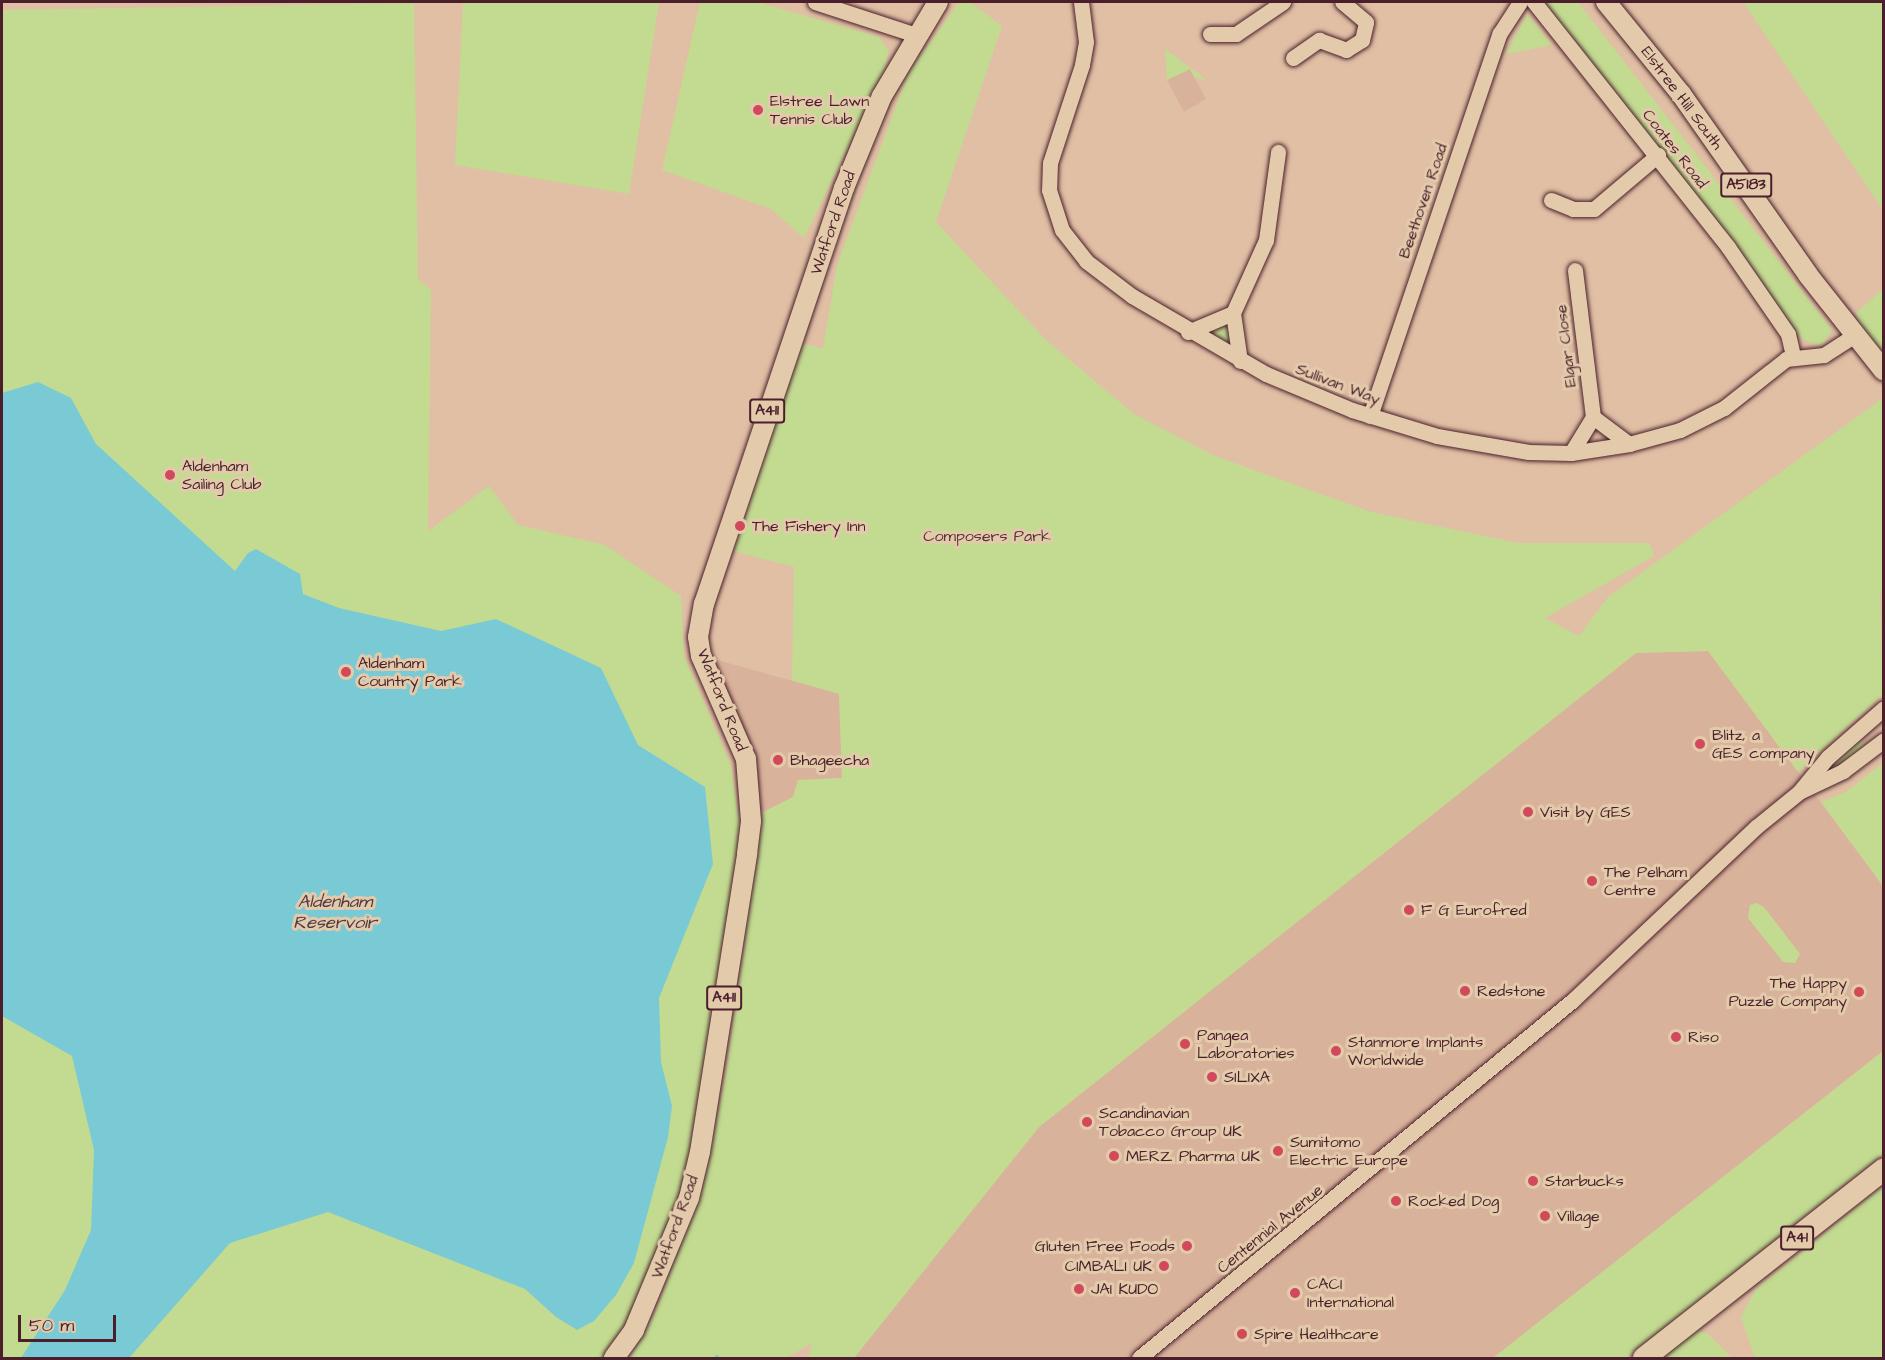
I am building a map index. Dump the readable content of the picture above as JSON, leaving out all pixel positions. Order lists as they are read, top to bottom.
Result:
{
  "streets": {
    "highway": ["A41"],
    "main road": [
      "Elstree Hill South",
      "A5183",
      "Watford Road",
      "A411"
    ],
    "street": [
      "Coates Road",
      "Beethoven Road",
      "Elgar Close",
      "Sullivan Way",
      "Centennial Avenue"
    ]
  },
  "crossings": [
    ["Coates Road", "Sullivan Way"],
    ["Beethoven Road", "Sullivan Way"]
  ],
  "water": ["Aldenham Reservoir"],
  "parks": ["Composers Park"],
  "places": [
    "Elstree Lawn Tennis Club",
    "Aldenham Sailing Club",
    "The Fishery Inn",
    "Aldenham Country Park",
    "Blitz, a GES company",
    "Bhageecha",
    "Visit by GES",
    "The Pelham Centre",
    "F G Eurofred",
    "Redstone",
    "The Happy Puzzle Company",
    "Riso",
    "Pangea Laboratories",
    "Stanmore Implants Worldwide",
    "SILIXA",
    "Scandinavian Tobacco Group UK",
    "Sumitomo Electric Europe",
    "MERZ Pharma UK",
    "Starbucks",
    "Rocked Dog",
    "Village",
    "Gluten Free Foods",
    "CIMBALI UK",
    "JAI KUDO",
    "CACI International",
    "Spire Healthcare"
  ],
  "scale_bar": "50 m"
}
